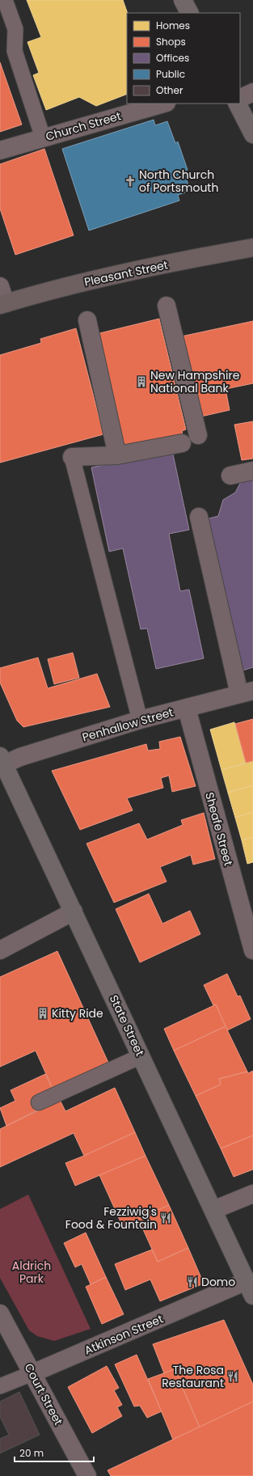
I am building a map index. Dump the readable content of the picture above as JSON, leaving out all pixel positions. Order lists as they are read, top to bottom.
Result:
{
  "streets": {
    "main road": ["Pleasant Street", "State Street"],
    "street": [
      "Church Street",
      "Penhallow Street",
      "Sheafe Street",
      "Atkinson Street",
      "Court Street"
    ]
  },
  "crossings": [
    ["Penhallow Street", "Sheafe Street"],
    ["Penhallow Street", "State Street"],
    ["State Street", "Atkinson Street"],
    ["Atkinson Street", "Court Street"]
  ],
  "parks": ["Aldrich Park"],
  "places": {
    "church": ["North Church of Portsmouth"],
    "building": ["New Hampshire National Bank", "Kitty Ride"],
    "restaurant": ["Fezziwig's Food & Fountain", "Domo", "The Rosa Restaurant"]
  },
  "legend": [
    "Homes",
    "Shops",
    "Offices",
    "Public",
    "Other"
  ],
  "scale_bar": "20 m"
}
